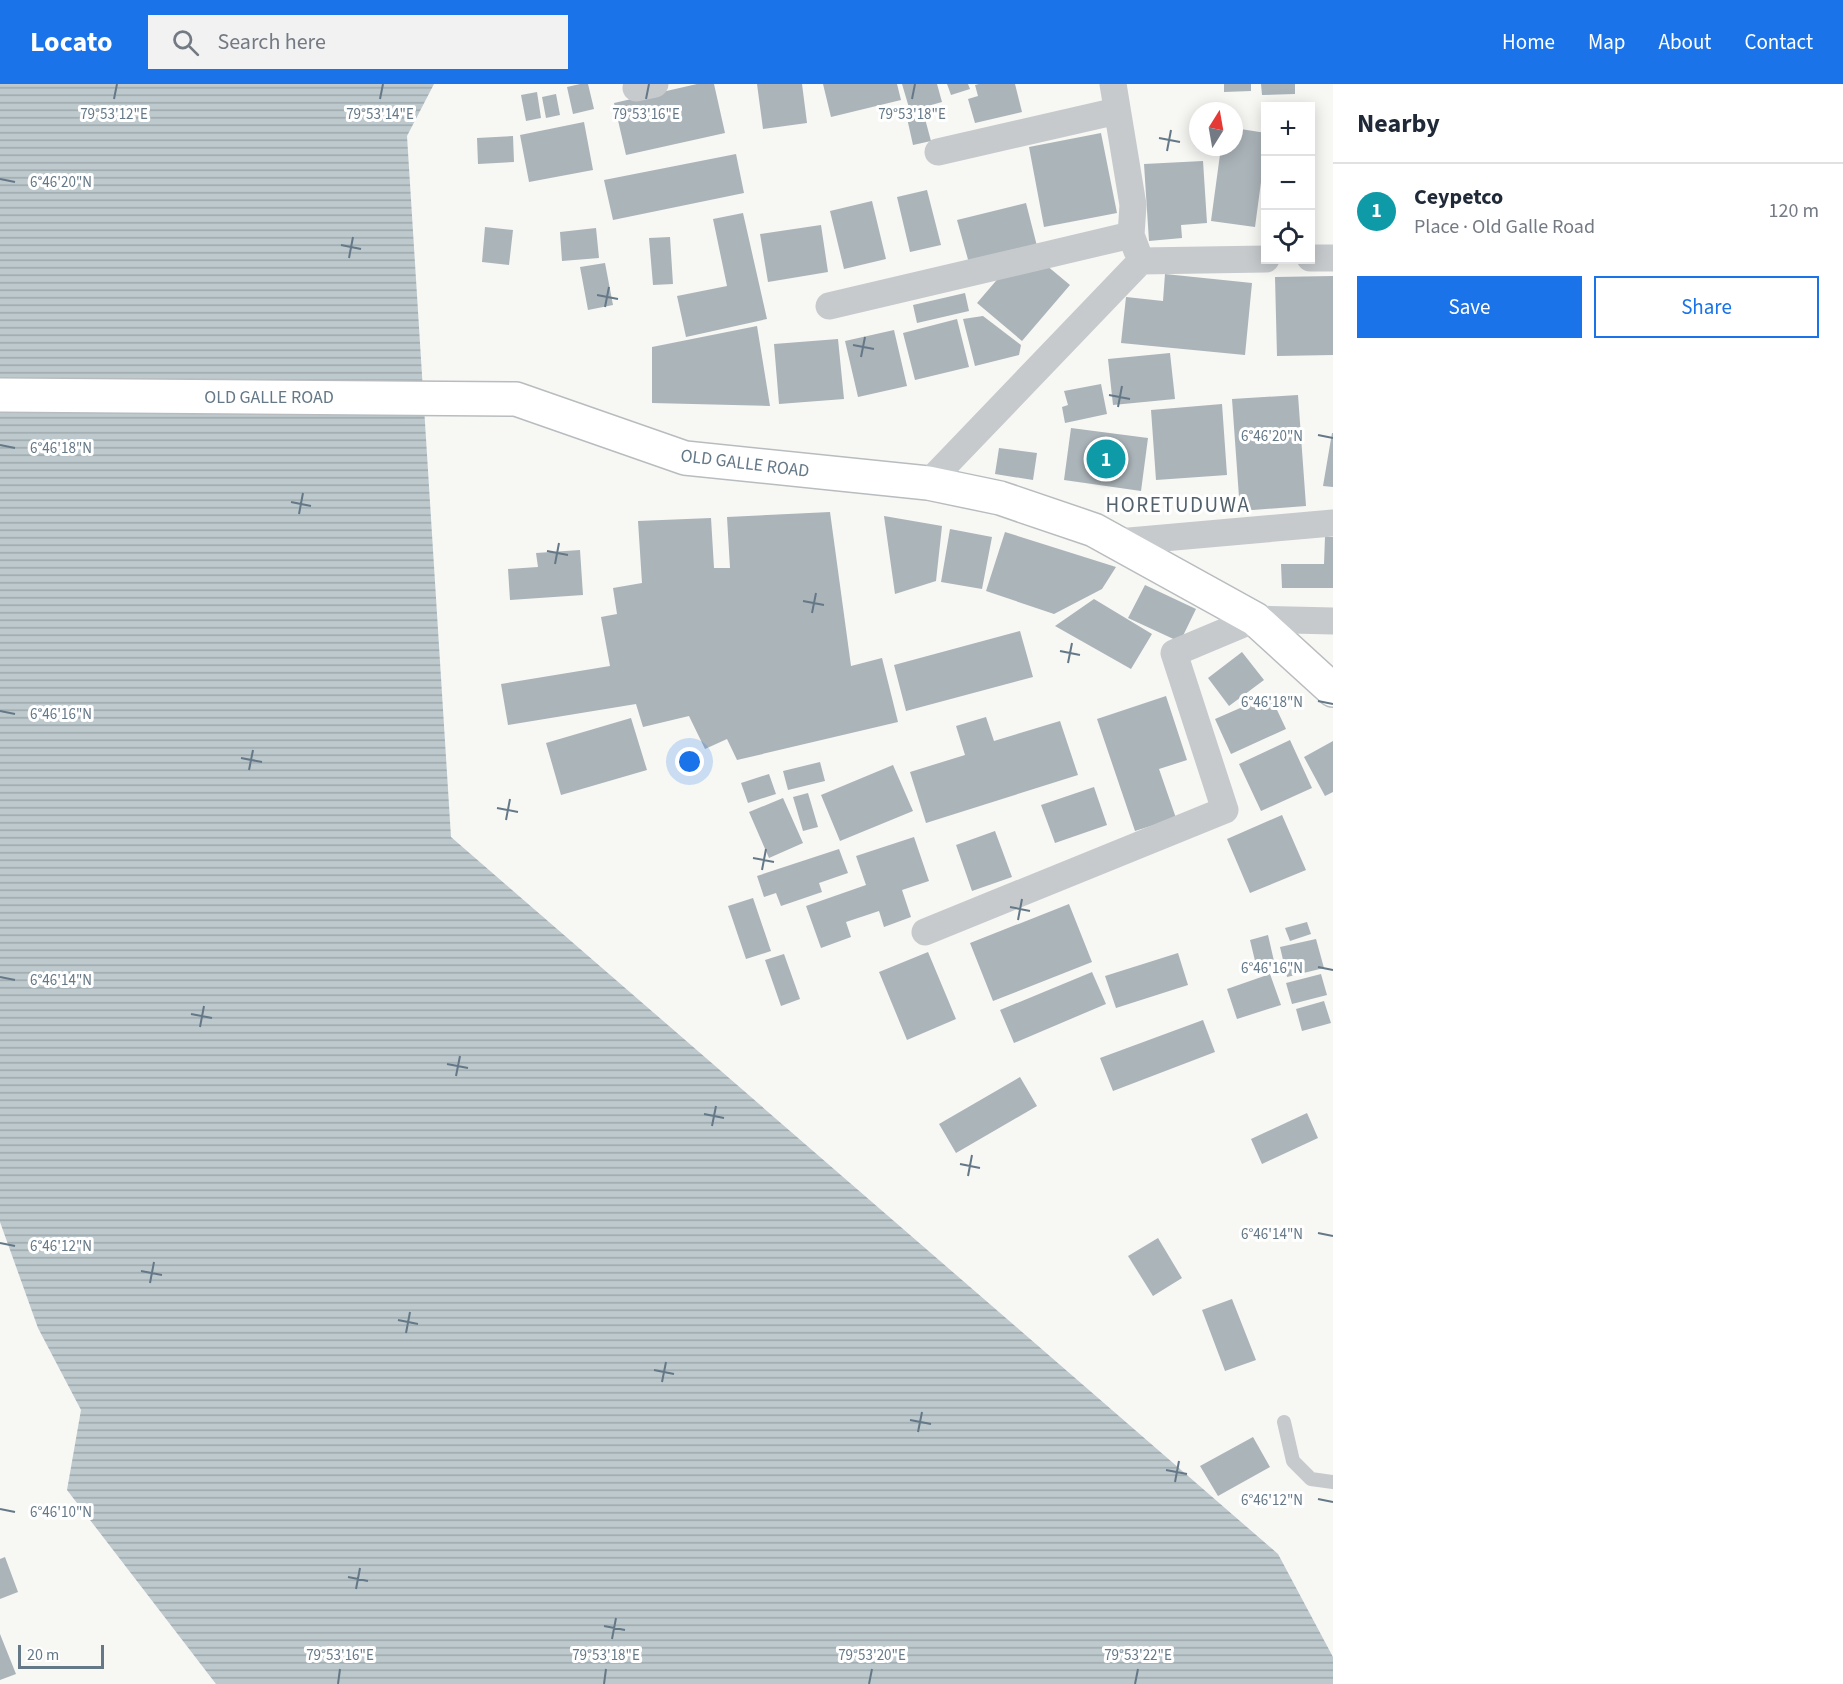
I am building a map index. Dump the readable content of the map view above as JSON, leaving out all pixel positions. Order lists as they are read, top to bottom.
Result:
{
  "streets": {
    "highway": ["OLD GALLE ROAD"]
  },
  "districts": ["HORETUDUWA"],
  "scale_bar": "20 m",
  "north": "top",
  "page": {
    "header": "Locato",
    "search": "Search here",
    "nav": [
      "Home",
      "Map",
      "About",
      "Contact"
    ],
    "heading": "Nearby",
    "map_buttons": ["+", "−"],
    "list": [
      {
        "mark": "1",
        "name": "Ceypetco",
        "note": "Place · Old Galle Road",
        "value": "120 m"
      }
    ],
    "buttons": ["Save", "Share"],
    "pins": "1",
    "scale": "20 m"
  },
  "coordinates": [
    "79°53'12\"E",
    "79°53'14\"E",
    "79°53'16\"E",
    "79°53'18\"E",
    "6°46'20\"N",
    "6°46'18\"N",
    "6°46'16\"N",
    "6°46'14\"N",
    "6°46'12\"N",
    "6°46'10\"N",
    "79°53'20\"E",
    "79°53'22\"E"
  ]
}
